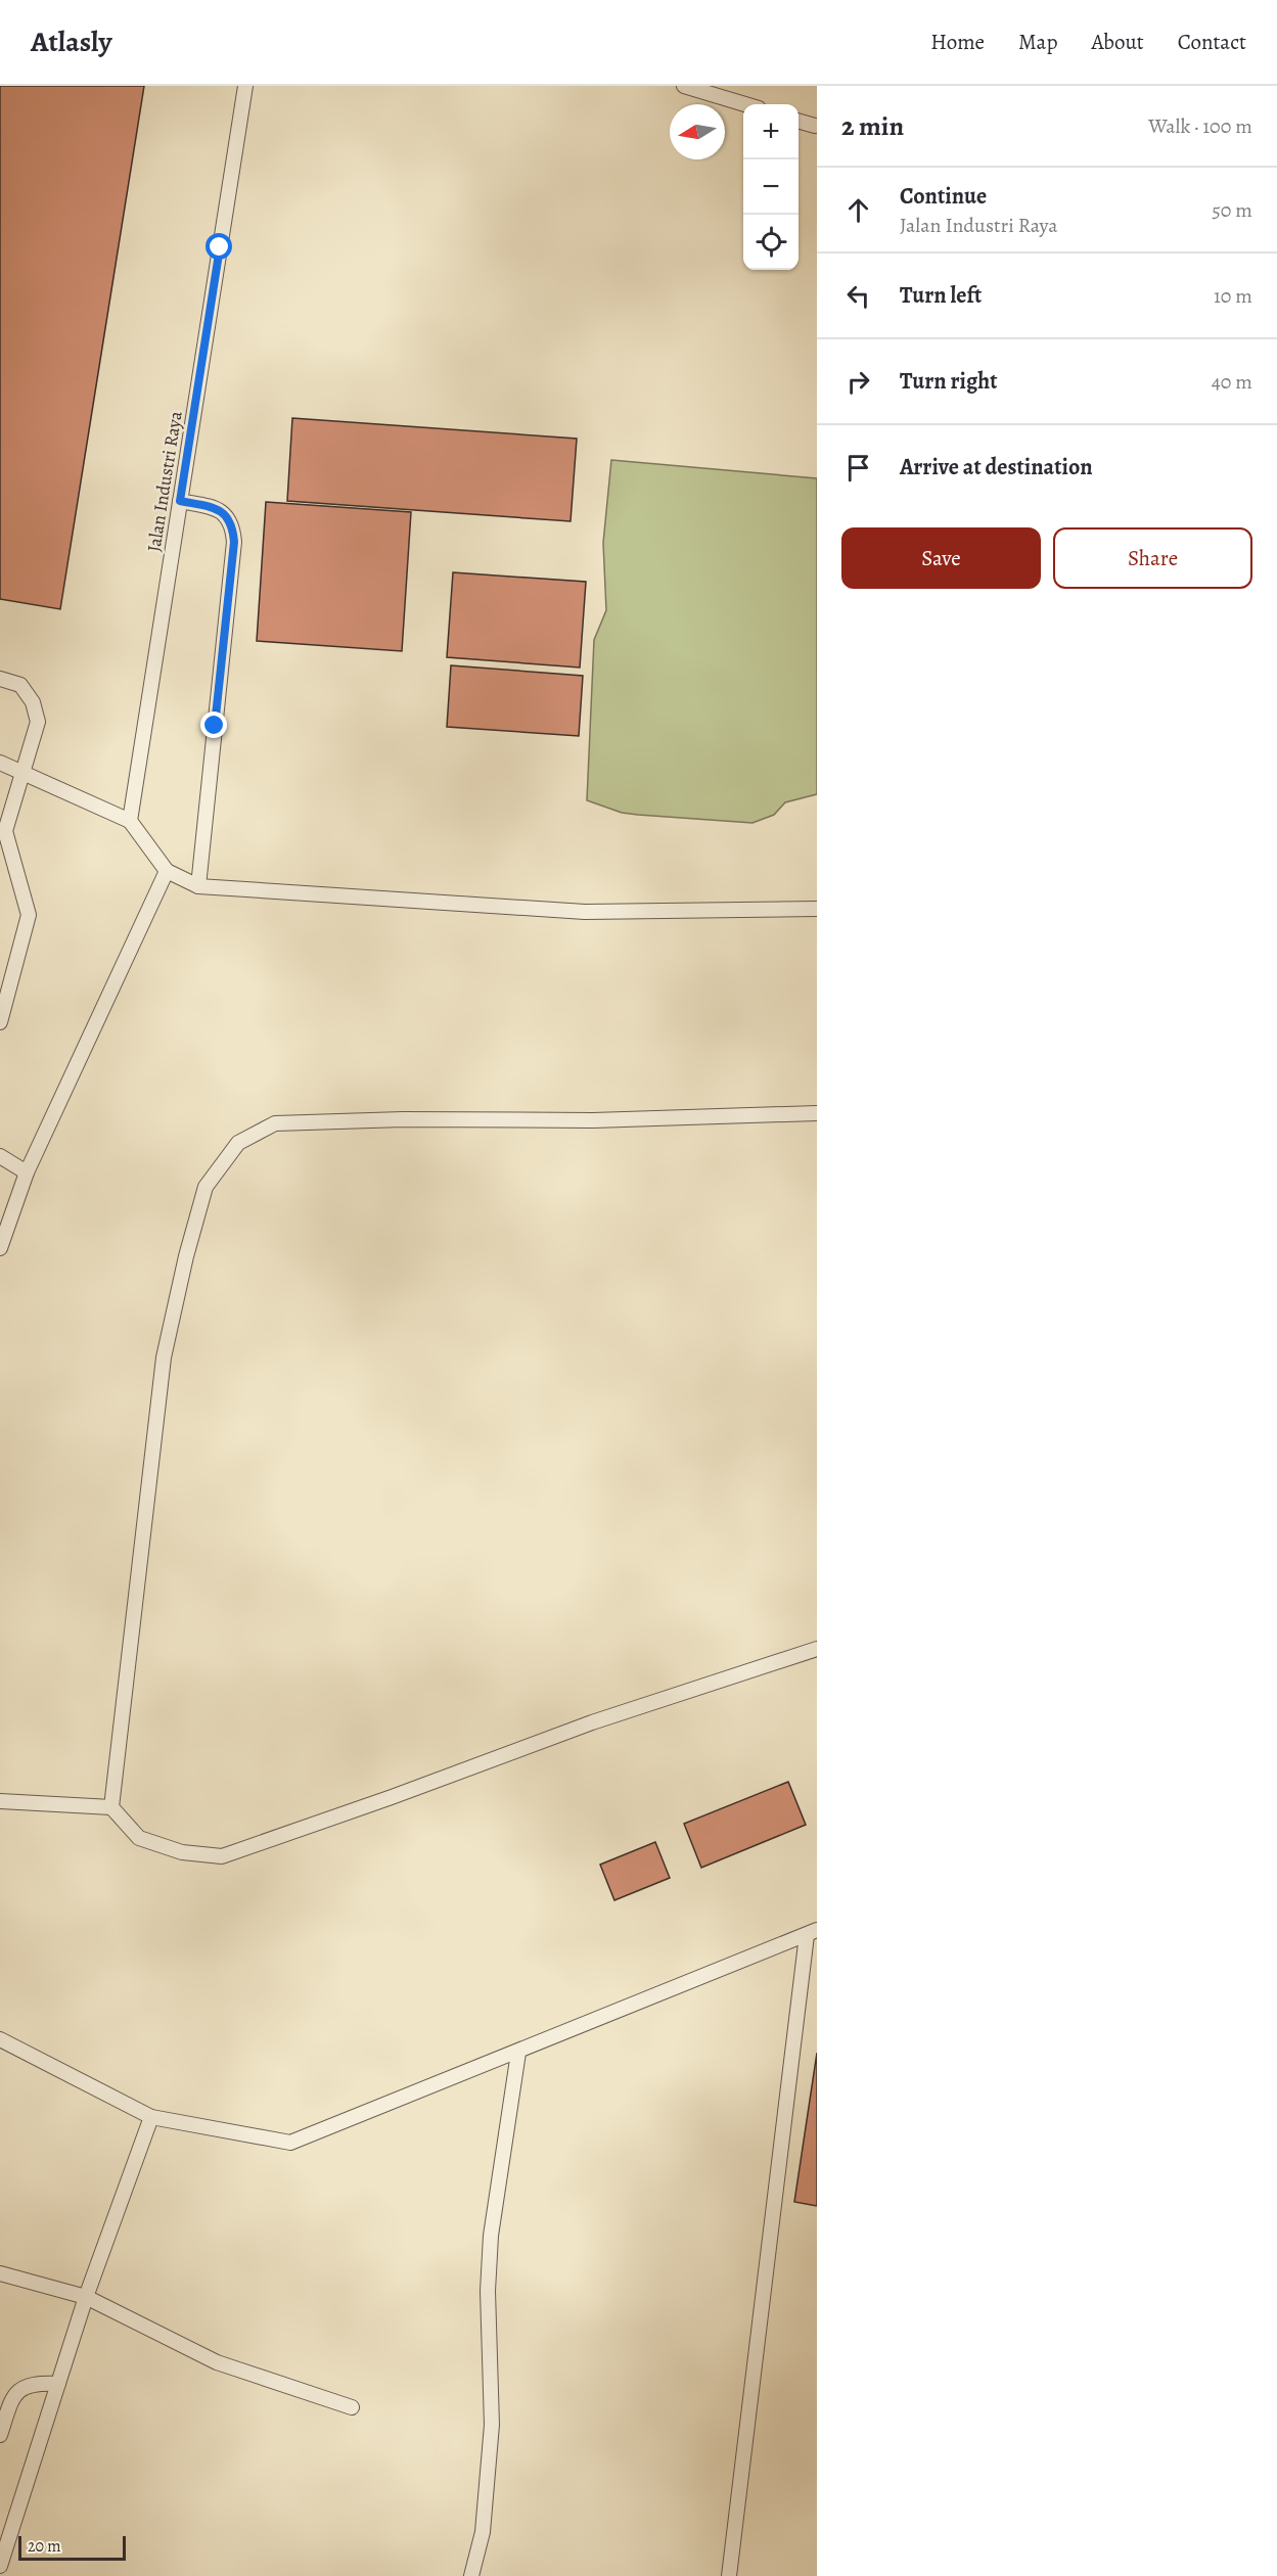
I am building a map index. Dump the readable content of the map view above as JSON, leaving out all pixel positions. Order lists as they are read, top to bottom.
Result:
{
  "streets": {
    "lane": ["Jalan Industri Raya"]
  },
  "scale_bar": "20 m",
  "north": "left",
  "page": {
    "header": "Atlasly",
    "nav": [
      "Home",
      "Map",
      "About",
      "Contact"
    ],
    "heading": ["2 min", "Walk · 100 m"],
    "map_buttons": ["+", "−"],
    "list": [
      ["Continue", "Jalan Industri Raya", "50 m"],
      ["Turn left", "10 m"],
      ["Turn right", "40 m"],
      "Arrive at destination"
    ],
    "buttons": ["Save", "Share"],
    "scale": "20 m"
  }
}
